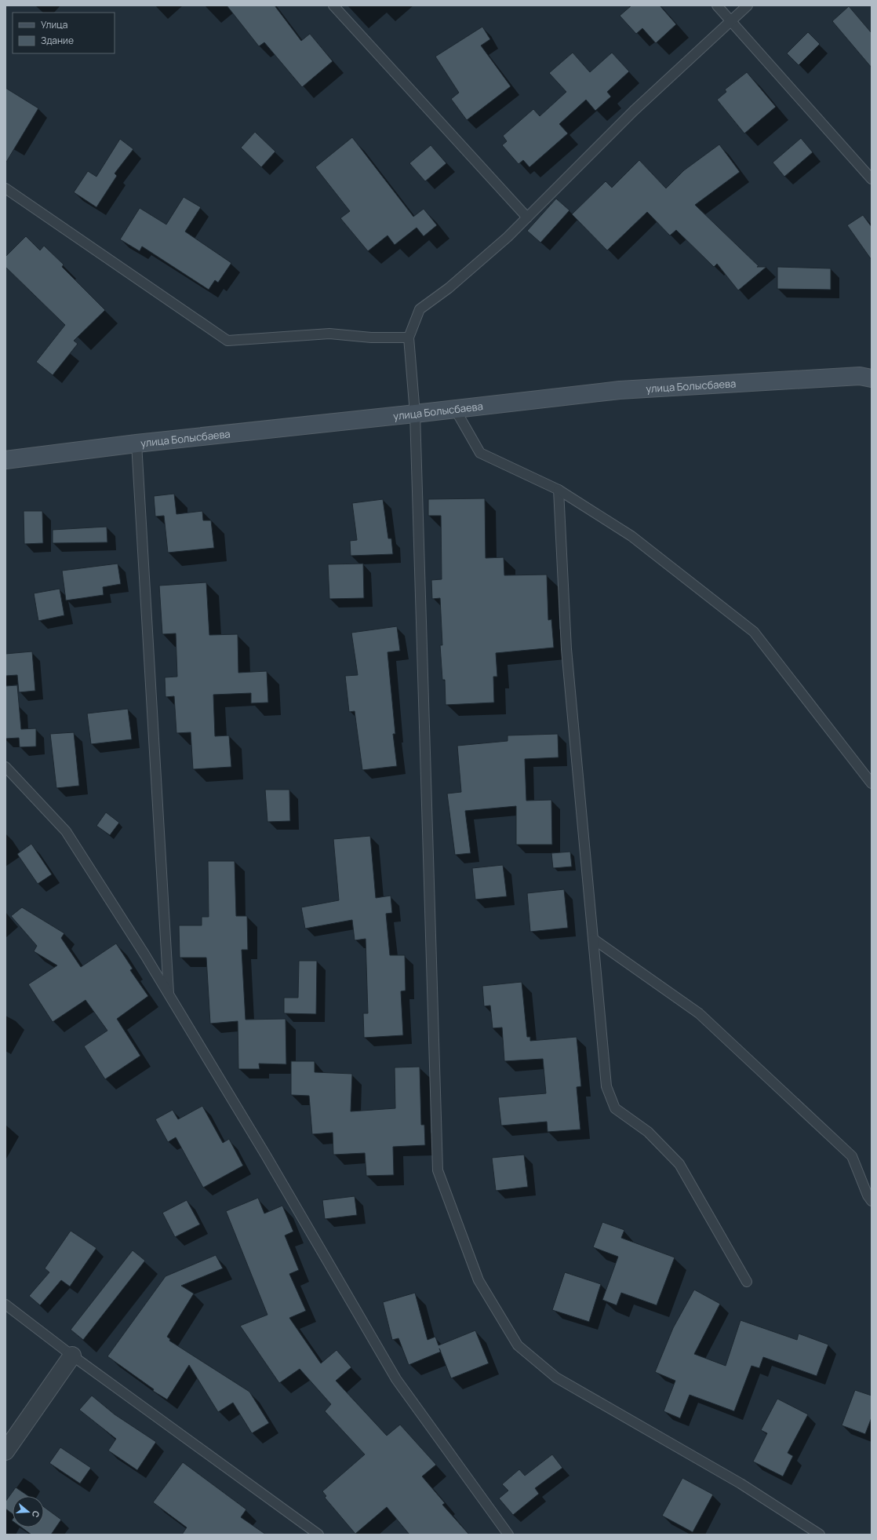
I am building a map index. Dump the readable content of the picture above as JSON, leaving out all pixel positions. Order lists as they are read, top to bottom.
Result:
{
  "streets": {
    "street": ["улица Болысбаева"]
  },
  "legend": ["Улица", "Здание"],
  "north": "right"
}
